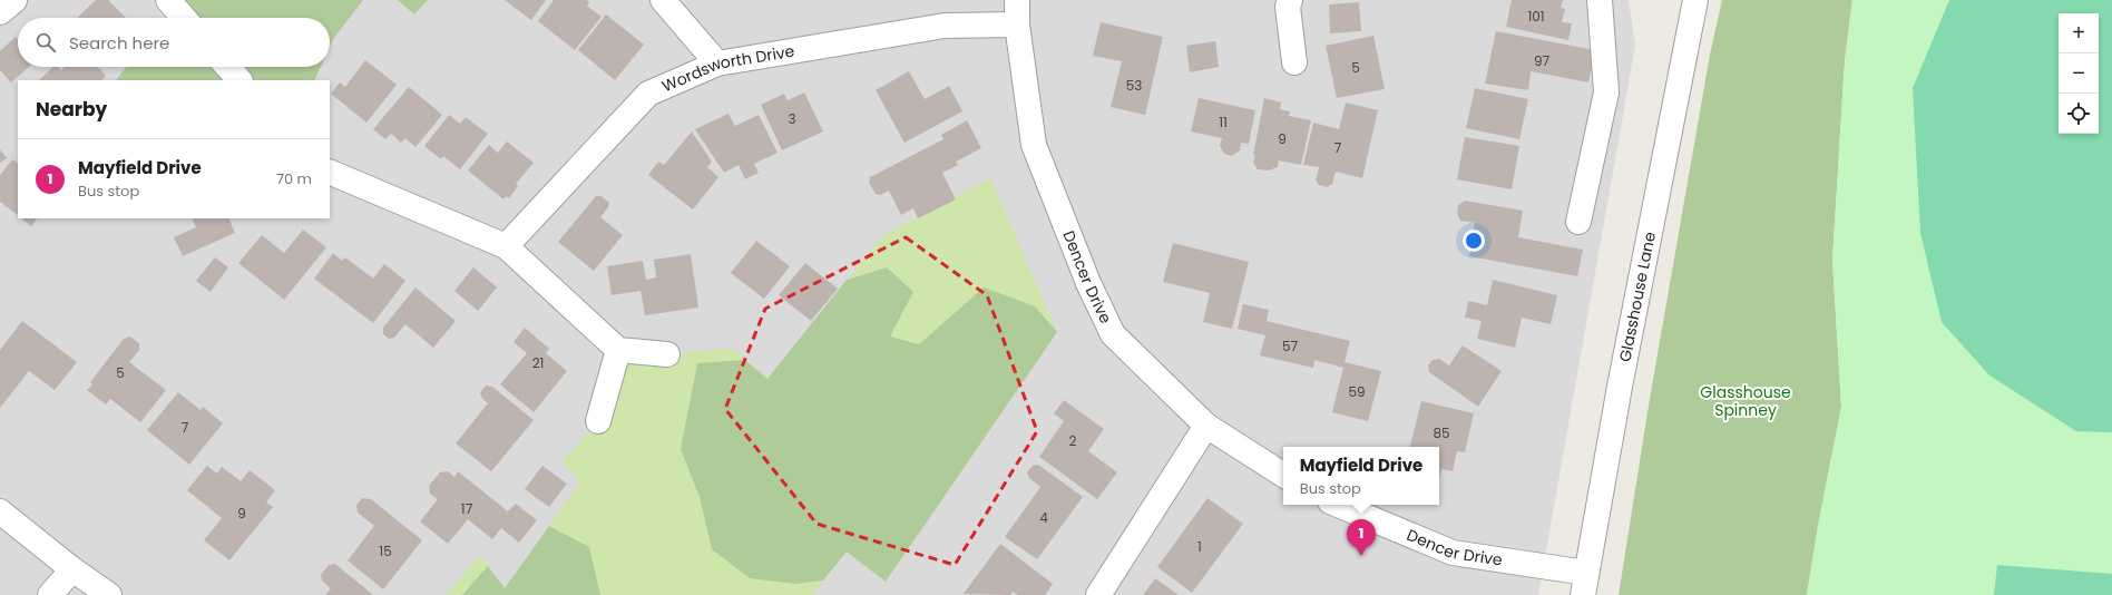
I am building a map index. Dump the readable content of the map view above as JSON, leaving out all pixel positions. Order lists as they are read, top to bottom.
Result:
{
  "streets": {
    "street": ["Wordsworth Drive", "Dencer Drive", "Glasshouse Lane"]
  },
  "crossings": [
    ["Wordsworth Drive", "Dencer Drive"],
    ["Dencer Drive", "Glasshouse Lane"]
  ],
  "parks": ["Glasshouse Spinney"],
  "house_numbers": [
    "101",
    "97",
    "5",
    "53",
    "3",
    "11",
    "9",
    "7",
    "57",
    "21",
    "5",
    "59",
    "7",
    "85",
    "2",
    "17",
    "9",
    "4",
    "1",
    "15"
  ],
  "page": {
    "map_buttons": ["+", "−"],
    "search": "Search here",
    "heading": "Nearby",
    "list": [
      {
        "mark": "1",
        "name": "Mayfield Drive",
        "note": "Bus stop",
        "value": "70 m"
      }
    ],
    "popup": ["Mayfield Drive", "Bus stop"],
    "pins": "1"
  }
}
